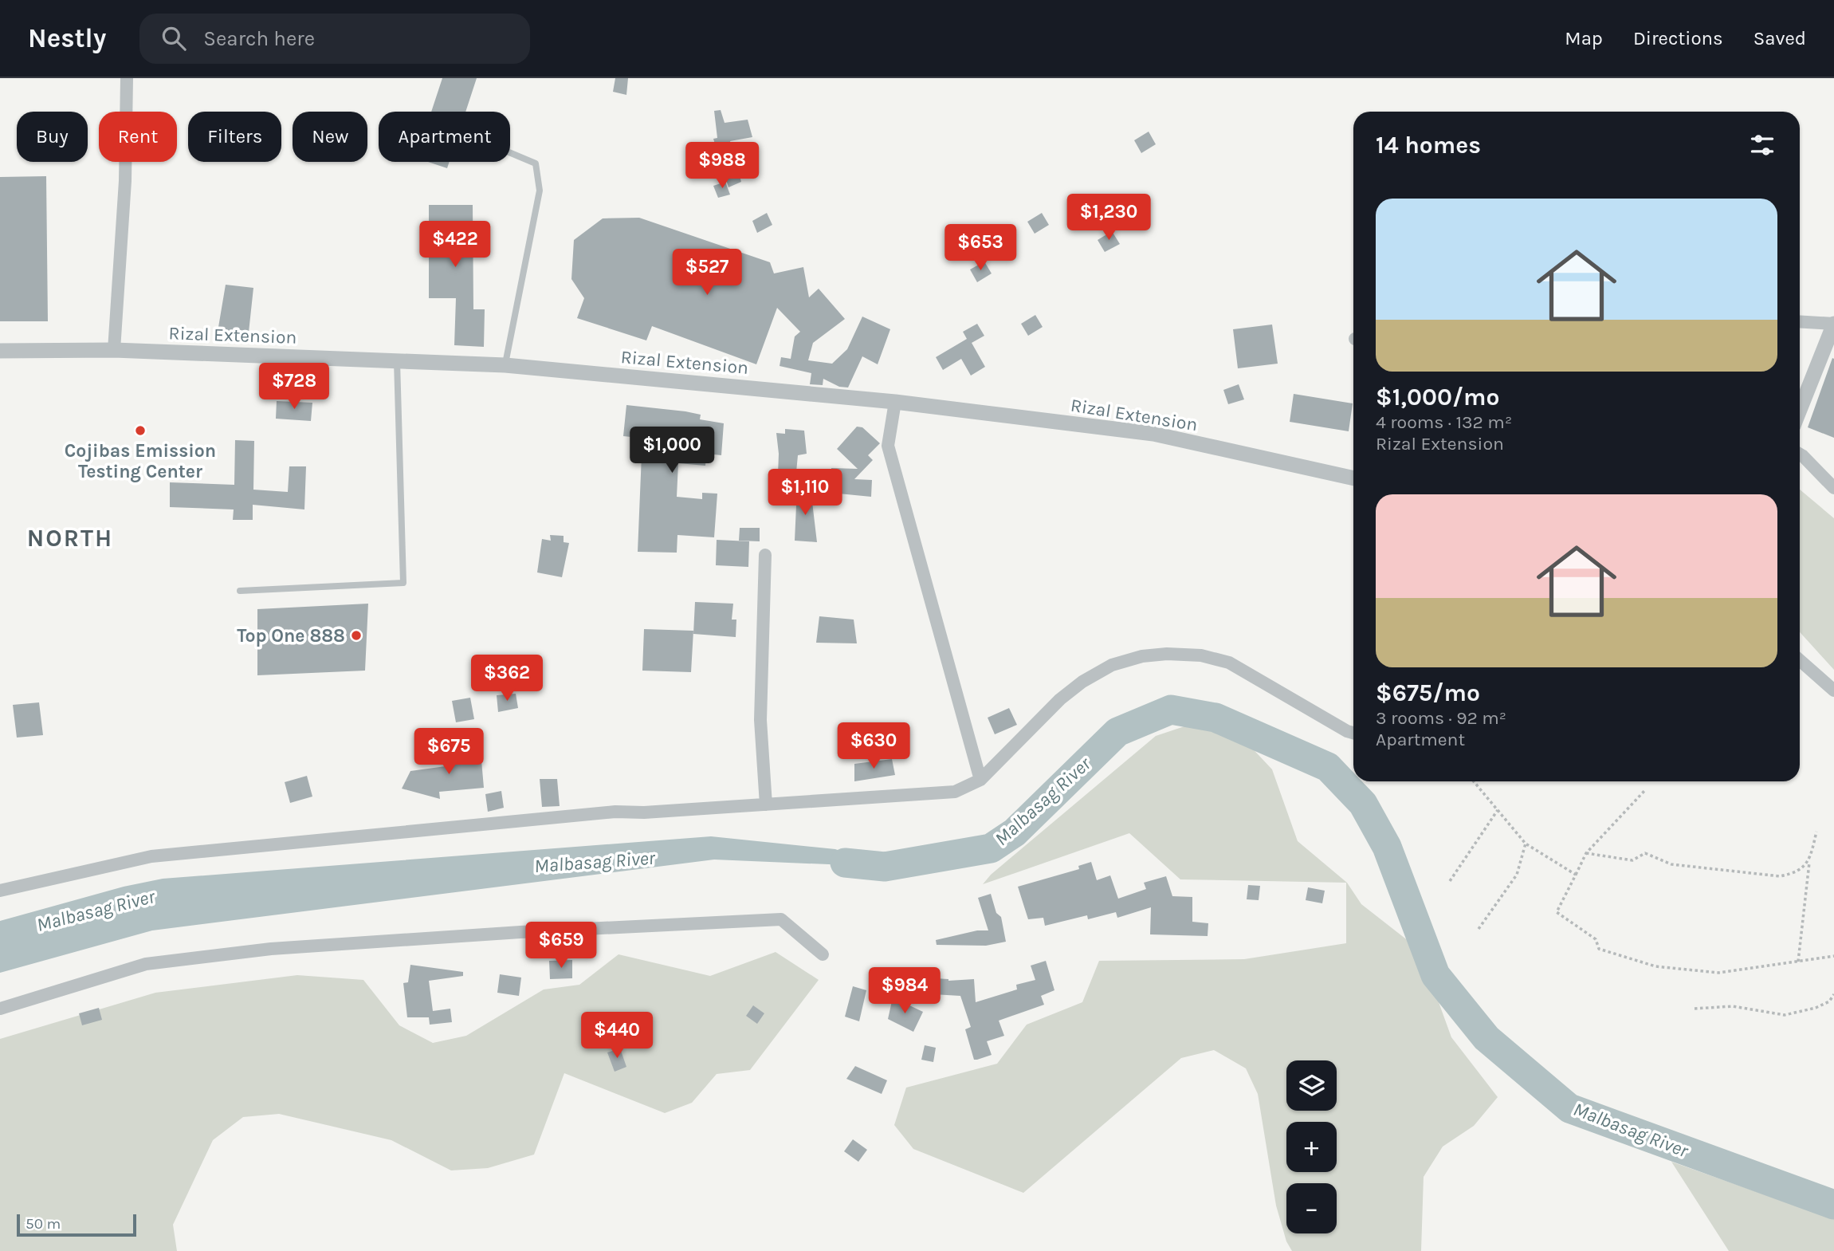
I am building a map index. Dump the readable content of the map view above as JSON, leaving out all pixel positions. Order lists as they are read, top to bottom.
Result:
{
  "streets": {
    "street": ["Rizal Extension"]
  },
  "districts": ["NORTH"],
  "water": ["Malbasag River"],
  "places": ["Cojibas Emission Testing Center", "Top One 888"],
  "scale_bar": "50 m",
  "page": {
    "header": "Nestly",
    "search": "Search here",
    "nav": ["Map", "Directions", "Saved"],
    "chip": [
      "Buy",
      "Rent",
      "Filters",
      "New",
      "Apartment"
    ],
    "heading": "14 homes",
    "price": [
      "$988",
      "$1,230",
      "$422",
      "$653",
      "$527",
      "$728",
      "$1,000",
      "$1,110",
      "$362",
      "$630",
      "$675",
      "$659",
      "$984",
      "$440"
    ],
    "list": [
      {
        "name": "$1,000/mo",
        "note": "4 rooms · 132 m² · Rizal Extension"
      },
      {
        "name": "$675/mo",
        "note": "3 rooms · 92 m² · Apartment"
      }
    ],
    "map_buttons": ["+", "−"],
    "scale": "50 m"
  }
}
